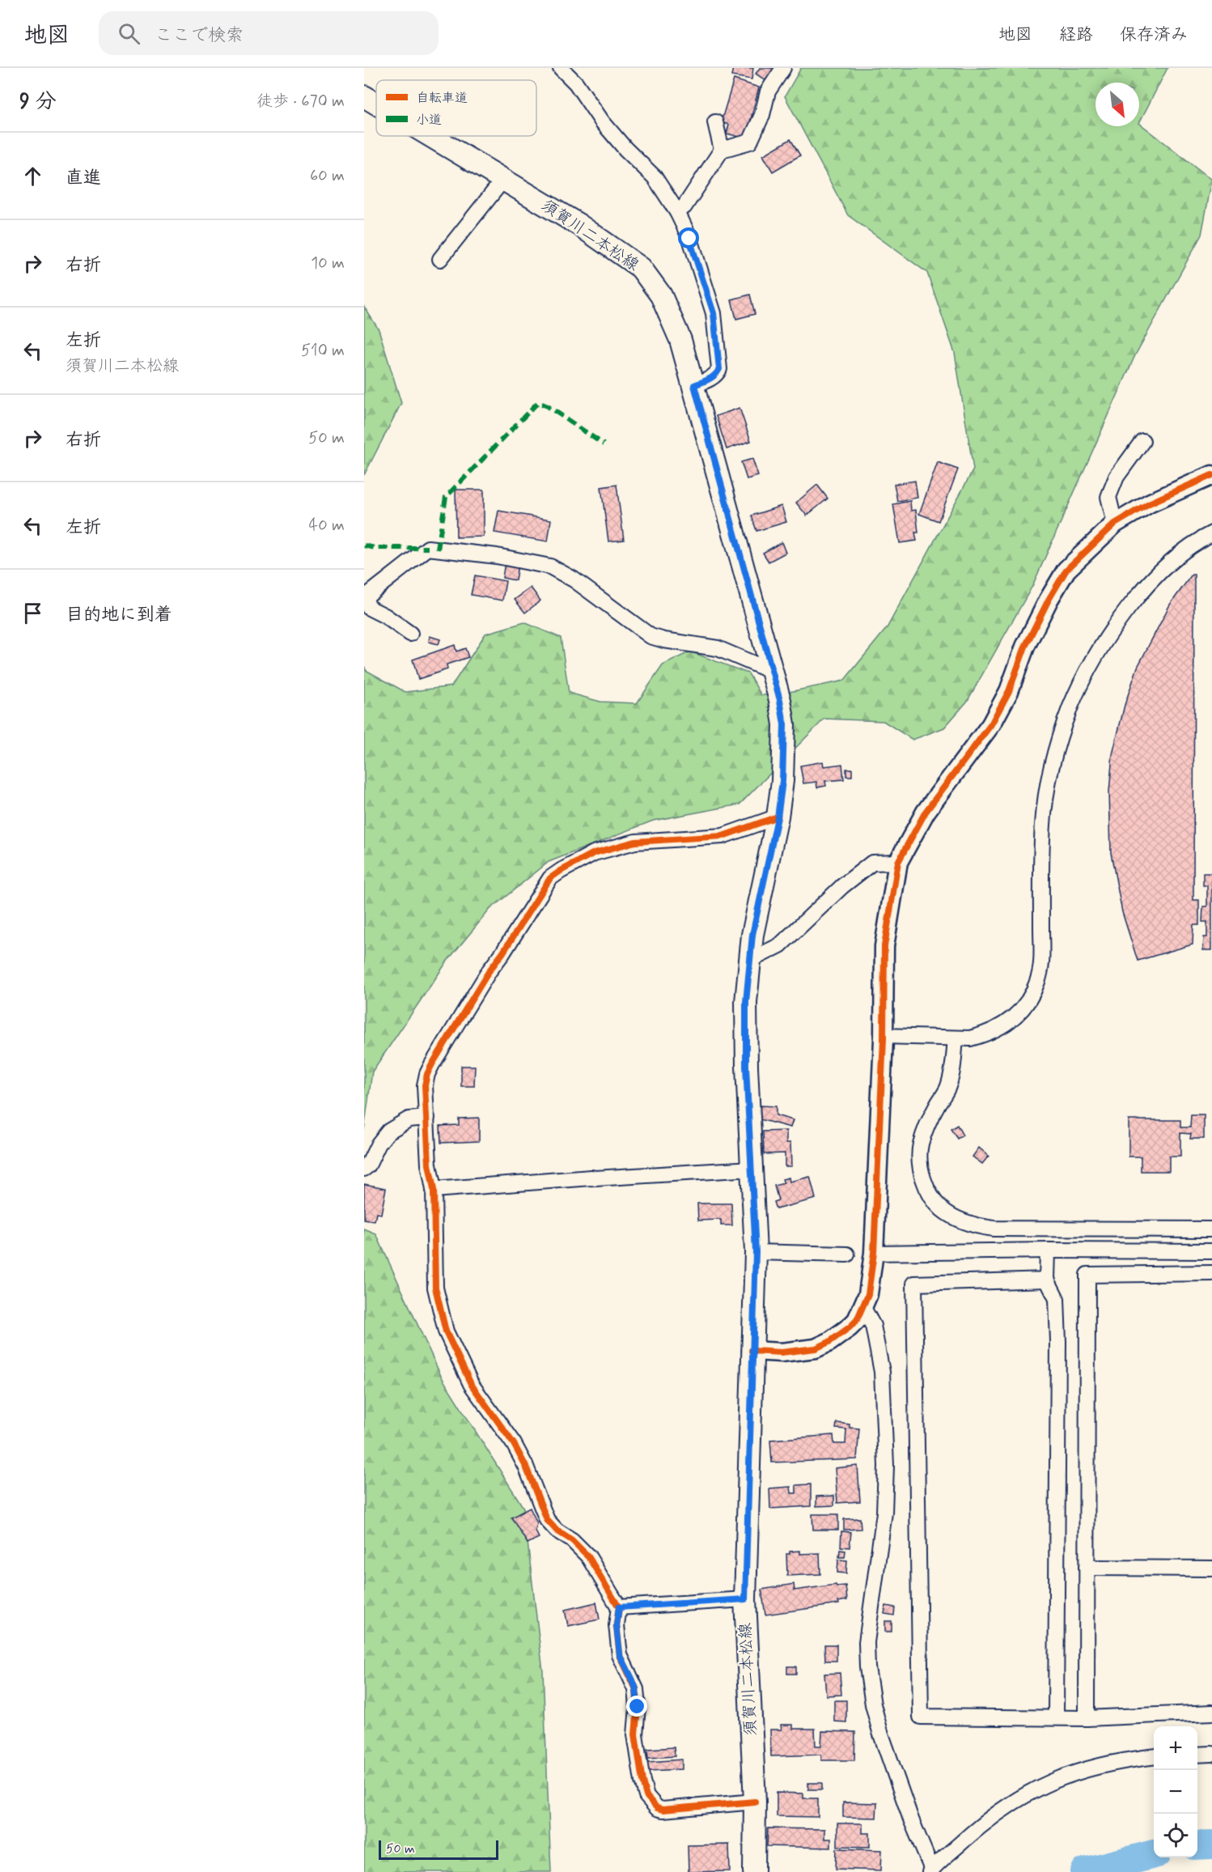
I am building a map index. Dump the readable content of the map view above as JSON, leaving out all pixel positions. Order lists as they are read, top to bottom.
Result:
{
  "streets": {
    "main road": ["須賀川二本松線"]
  },
  "legend": ["自転車道", "小道"],
  "scale_bar": "50 m",
  "north": "bottom right",
  "page": {
    "header": "地図",
    "search": "ここで検索",
    "nav": ["地図", "経路", "保存済み"],
    "heading": ["9 分", "徒歩 · 670 m"],
    "list": [
      ["直進", "60 m"],
      ["右折", "10 m"],
      ["左折", "須賀川二本松線", "510 m"],
      ["右折", "50 m"],
      ["左折", "40 m"],
      "目的地に到着"
    ],
    "map_buttons": ["+", "−"],
    "scale": "50 m"
  }
}
